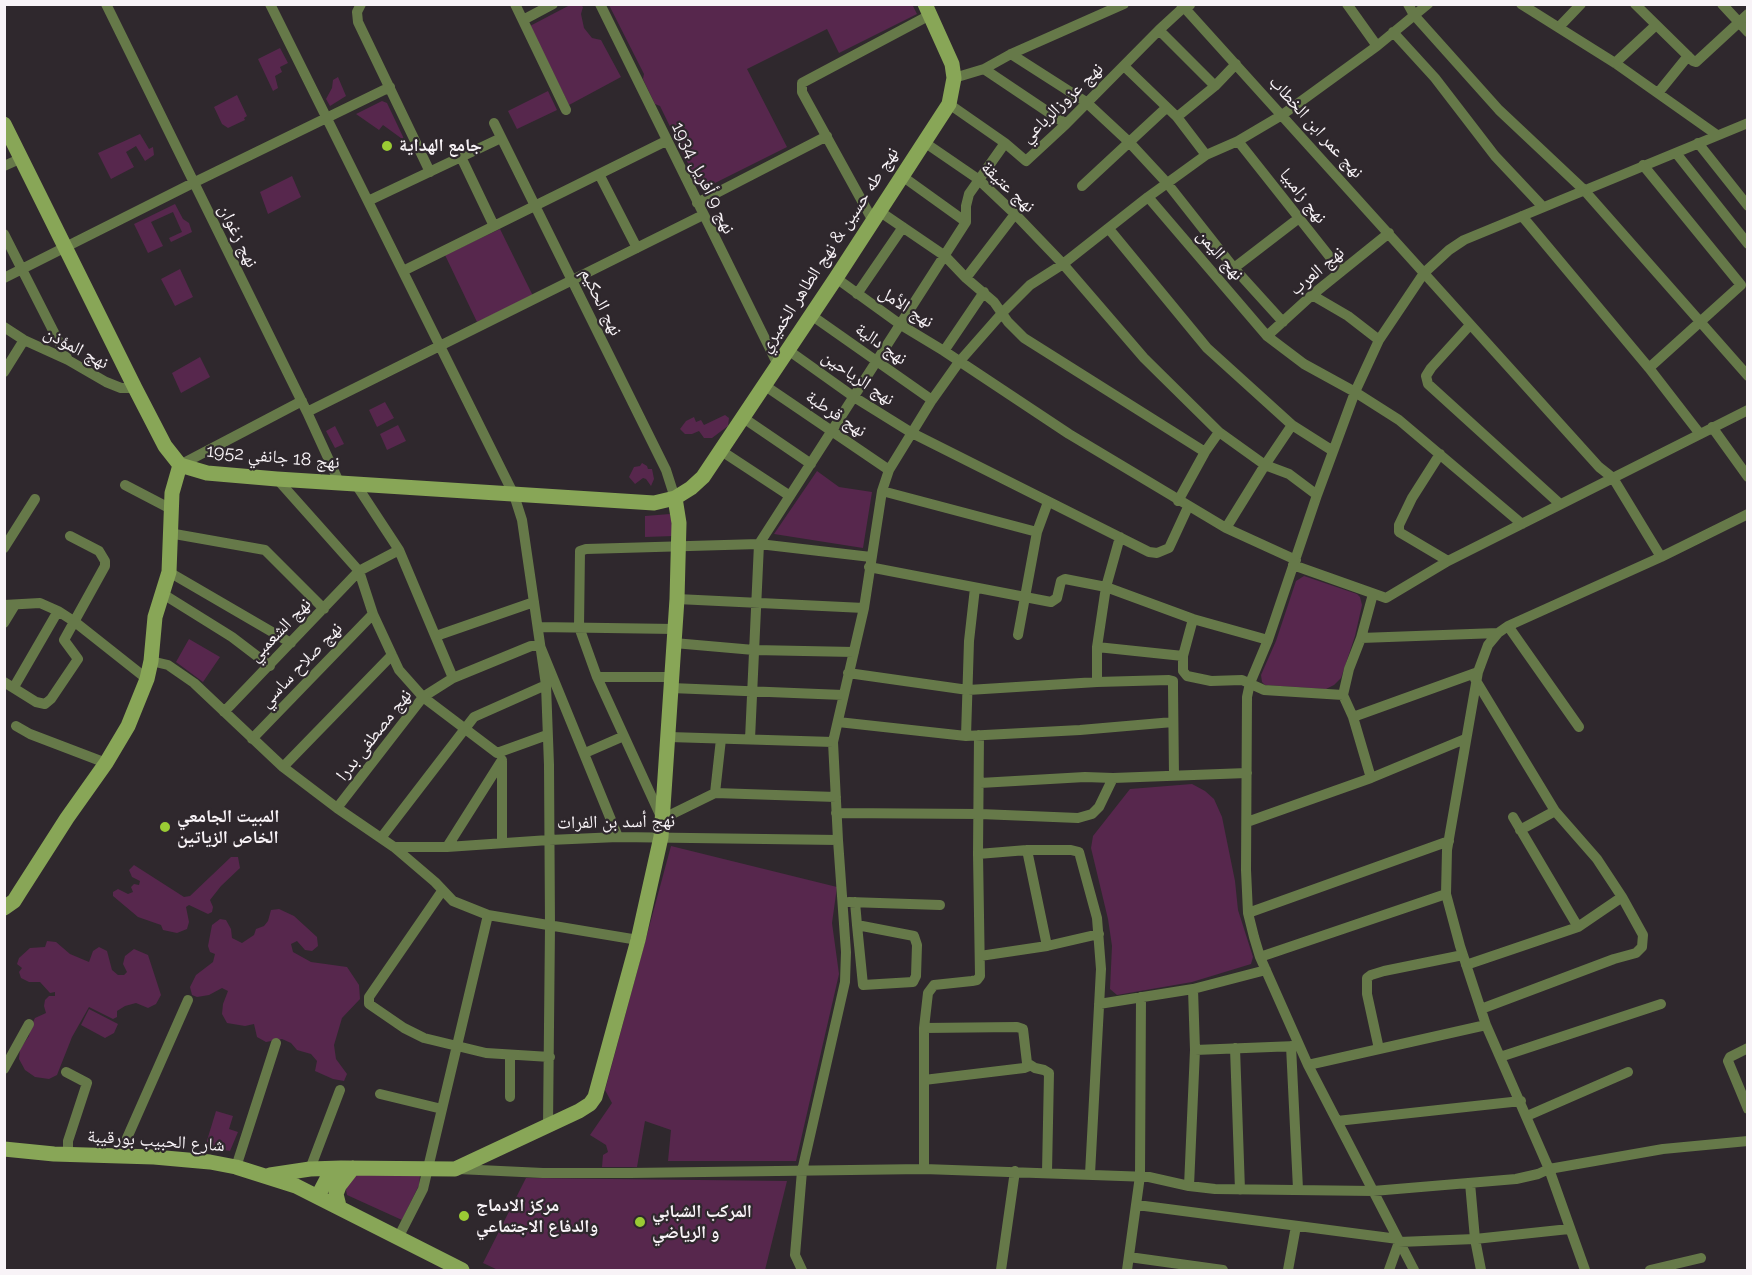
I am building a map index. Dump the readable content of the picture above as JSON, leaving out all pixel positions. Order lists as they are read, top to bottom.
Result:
{
  "streets": {
    "street": [
      "نهج عزوزالرباعي",
      "نهج عمر ابن الخطاب",
      "نهج 9 أفريل 1934",
      "نهج عتيقة",
      "نهج زامبيا",
      "نهج زغوان",
      "نهج طه حسين & نهج الطاهر الخميري",
      "نهج اليمن",
      "نهج العرب",
      "نهج الحكيم",
      "نهج الأمل",
      "نهج دالية",
      "نهج المؤذن",
      "نهج الرياحين",
      "نهج قرطبة",
      "نهج 18 جانفي 1952",
      "نهج الشعمبي",
      "نهج صلاح ساسي",
      "نهج مصطفى بدرا",
      "نهج أسد بن الفرات",
      "شارع الحبيب بورقيبة"
    ]
  },
  "crossings": [
    ["نهج عزوزالرباعي", "نهج عمر ابن الخطاب"],
    ["نهج عزوزالرباعي", "نهج طه حسين & نهج الطاهر الخميري"],
    ["نهج عمر ابن الخطاب", "نهج العرب"],
    ["نهج 9 أفريل 1934", "نهج طه حسين & نهج الطاهر الخميري"],
    ["نهج عتيقة", "نهج طه حسين & نهج الطاهر الخميري"],
    ["نهج زامبيا", "نهج العرب"],
    ["نهج زغوان", "نهج 18 جانفي 1952"],
    ["نهج زغوان", "نهج الشعمبي"],
    ["نهج زغوان", "نهج مصطفى بدرا"],
    ["نهج طه حسين & نهج الطاهر الخميري", "نهج الحكيم"],
    ["نهج طه حسين & نهج الطاهر الخميري", "نهج الأمل"],
    ["نهج طه حسين & نهج الطاهر الخميري", "نهج دالية"],
    ["نهج طه حسين & نهج الطاهر الخميري", "نهج الرياحين"],
    ["نهج طه حسين & نهج الطاهر الخميري", "نهج قرطبة"],
    ["نهج طه حسين & نهج الطاهر الخميري", "نهج 18 جانفي 1952"],
    ["نهج اليمن", "نهج العرب"],
    ["نهج الحكيم", "نهج 18 جانفي 1952"],
    ["نهج الأمل", "نهج الرياحين"],
    ["نهج المؤذن", "نهج 18 جانفي 1952"]
  ],
  "places": [
    "جامع الهداية",
    "المبيت الجامعي الخاص الزياتين",
    "مركز الادماج والدفاع الاجتماعي",
    "المركب الشبابي و الرياضي"
  ]
}
